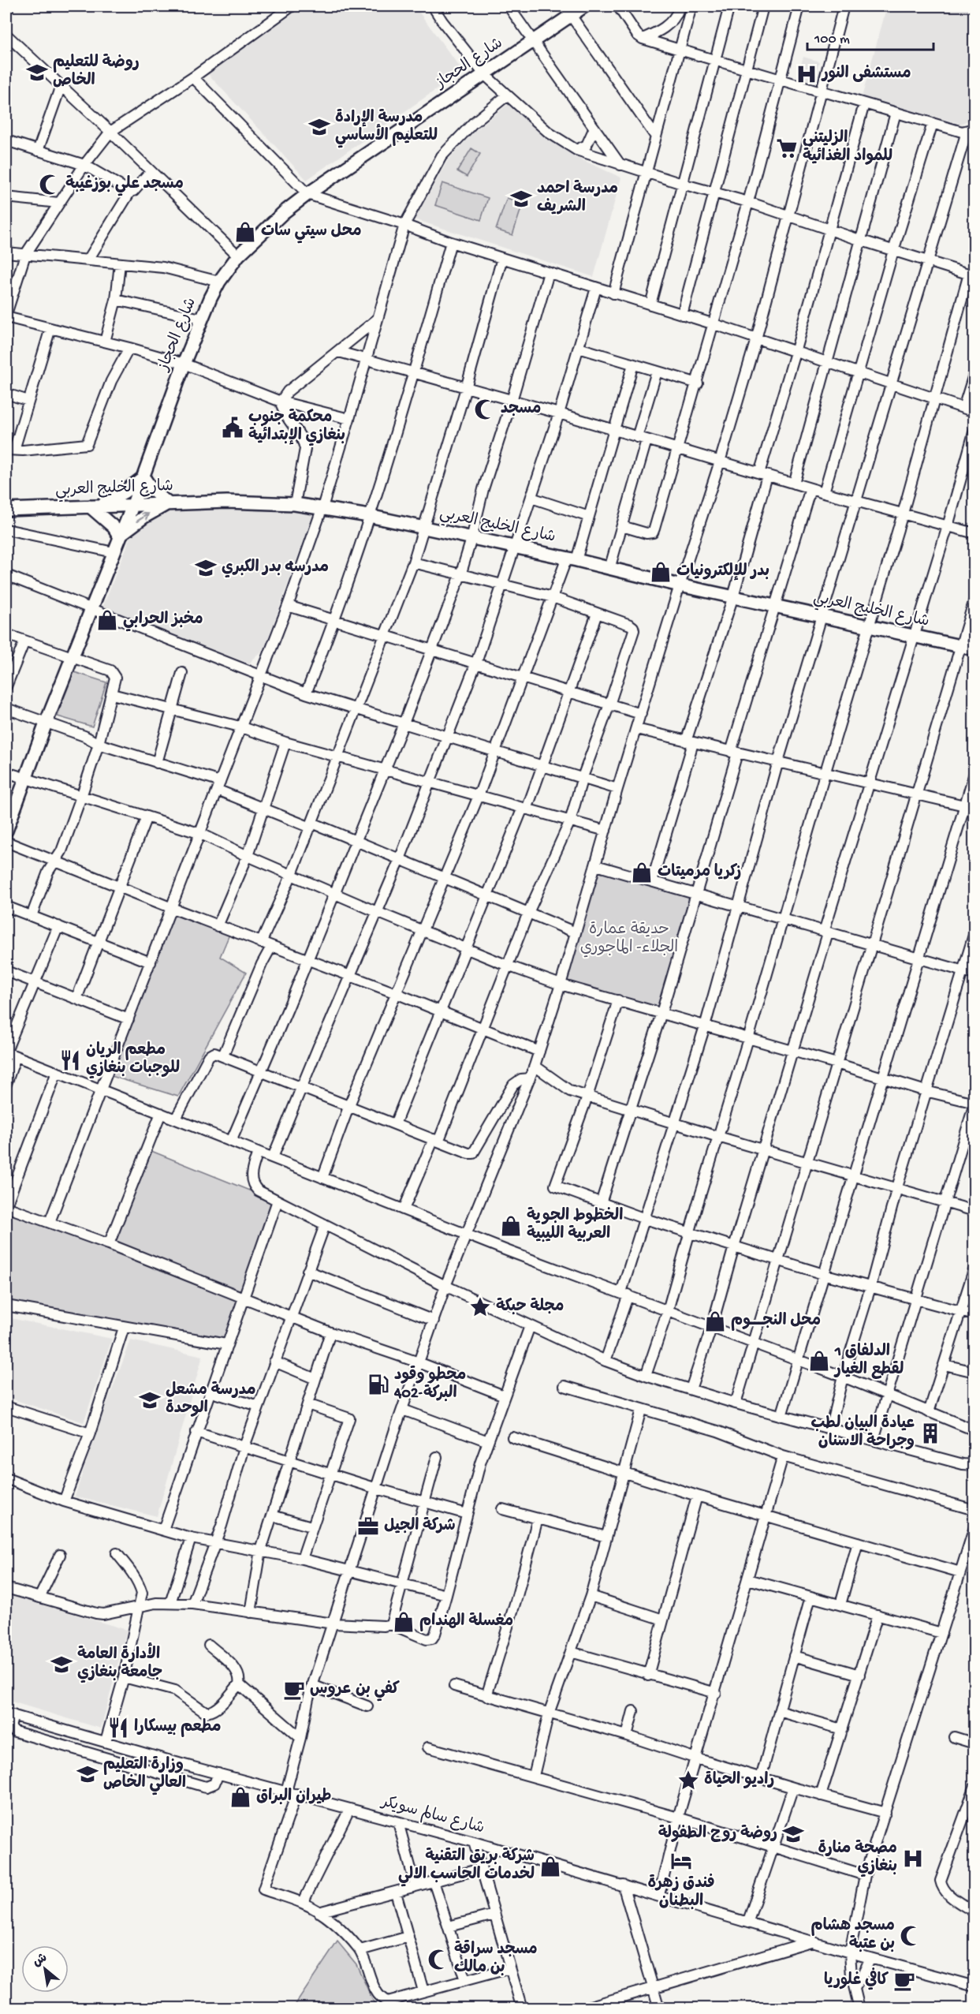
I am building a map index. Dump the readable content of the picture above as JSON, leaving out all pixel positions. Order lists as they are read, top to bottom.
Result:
{
  "streets": {
    "main road": ["شارع الحجاز", "شارع الخليج العربي"],
    "street": ["شارع سالم سويكر"]
  },
  "crossings": [
    ["شارع الحجاز", "شارع الخليج العربي"]
  ],
  "parks": ["حديقة عمارة الجلاء- الماجوري"],
  "places": {
    "school or university": [
      "روضة للتعليم الخاص",
      "مدرسة الإرادة للتعليم الأساسي",
      "مدرسة احمد الشريف",
      "مدرسه بدر الكبري",
      "مدرسة مشعل الوحدة",
      "الأدارة العامة جامعة بنغازي",
      "وزارة التعليم العالي الخاص",
      "روضة روح الطفولة"
    ],
    "hospital": ["مستشفى النور", "مصحة منارة بنغازي"],
    "supermarket": ["الزليتني للمواد الغذائية"],
    "mosque": [
      "مسجد علي بوزغيبة",
      "مسجد",
      "مسجد هشام بن عتبة",
      "مسجد سراقة بن مالك"
    ],
    "shop": [
      "محل سيتي سات",
      "بدر للإلكترونيات",
      "مخبز الحرابي",
      "زكريا مرميتات",
      "الخطوط الجوية العربية الليبية",
      "محل النجـــوم",
      "الدلفاق 1 لقطع الغيار",
      "مغسلة الهندام",
      "طيران البراق",
      "شركة بريق التقنية لخدمات الحاسب الالي"
    ],
    "public building": ["محكمة جنوب بنغازي الإبتدائية"],
    "restaurant": ["مطعم الريان للوجبات بنغازي", "مطعم بيسكارا"],
    "place": ["مجلة حبكة", "راديو الحياة"],
    "fuel station": ["محطو وقود 402-البركة"],
    "building": ["عيادة البيان لطب وجراحة الاسنان"],
    "office": ["شركة الجيل"],
    "cafe": ["كفي بن عروس", "كافي غلوريا"],
    "hotel": ["فندق زهرة البطنان"]
  },
  "scale_bar": "100 m",
  "north": "top left"
}
